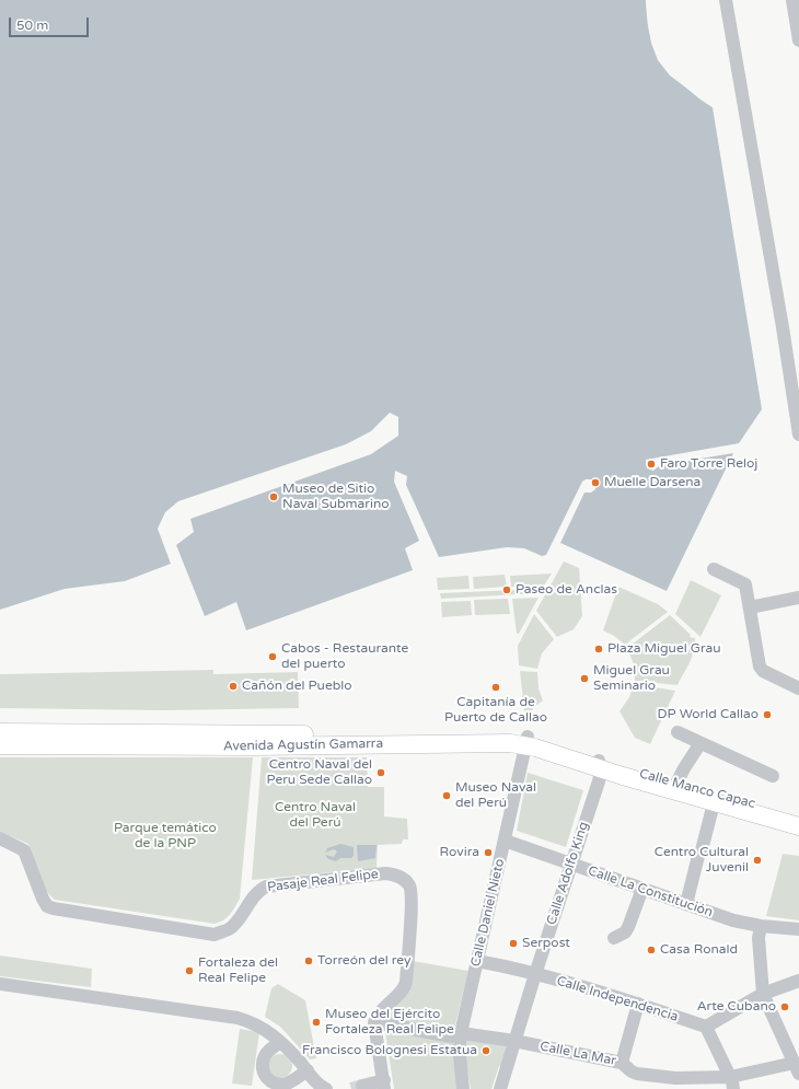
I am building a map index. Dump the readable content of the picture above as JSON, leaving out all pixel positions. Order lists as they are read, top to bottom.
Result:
{
  "streets": {
    "main road": ["Avenida Agustín Gamarra", "Calle Manco Capac"],
    "street": [
      "Calle Adolfo King",
      "Pasaje Real Felipe",
      "Calle La Constitución",
      "Calle Daniel Nieto",
      "Calle Independencia",
      "Calle La Mar"
    ]
  },
  "crossings": [
    ["Avenida Agustín Gamarra", "Calle Manco Capac"],
    ["Avenida Agustín Gamarra", "Calle Adolfo King"],
    ["Avenida Agustín Gamarra", "Calle Daniel Nieto"],
    ["Calle Manco Capac", "Calle Adolfo King"],
    ["Calle Adolfo King", "Calle La Constitución"],
    ["Calle Adolfo King", "Calle Independencia"],
    ["Calle Adolfo King", "Calle La Mar"],
    ["Pasaje Real Felipe", "Calle La Mar"],
    ["Calle La Constitución", "Calle Daniel Nieto"],
    ["Calle Daniel Nieto", "Calle Independencia"],
    ["Calle Daniel Nieto", "Calle La Mar"]
  ],
  "parks": ["Centro Naval del Perú", "Parque temático de la PNP"],
  "places": [
    "Faro Torre Reloj",
    "Muelle Darsena",
    "Museo de Sitio Naval Submarino",
    "Paseo de Anclas",
    "Plaza Miguel Grau",
    "Cabos - Restaurante del puerto",
    "Miguel Grau Seminario",
    "Cañón del Pueblo",
    "Capitanía de Puerto de Callao",
    "DP World Callao",
    "Centro Naval del Peru Sede Callao",
    "Museo Naval del Perú",
    "Rovira",
    "Centro Cultural Juvenil",
    "Serpost",
    "Casa Ronald",
    "Torreón del rey",
    "Fortaleza del Real Felipe",
    "Arte Cubano",
    "Museo del Ejército Fortaleza Real Felipe",
    "Francisco Bolognesi Estatua"
  ],
  "scale_bar": "50 m"
}
